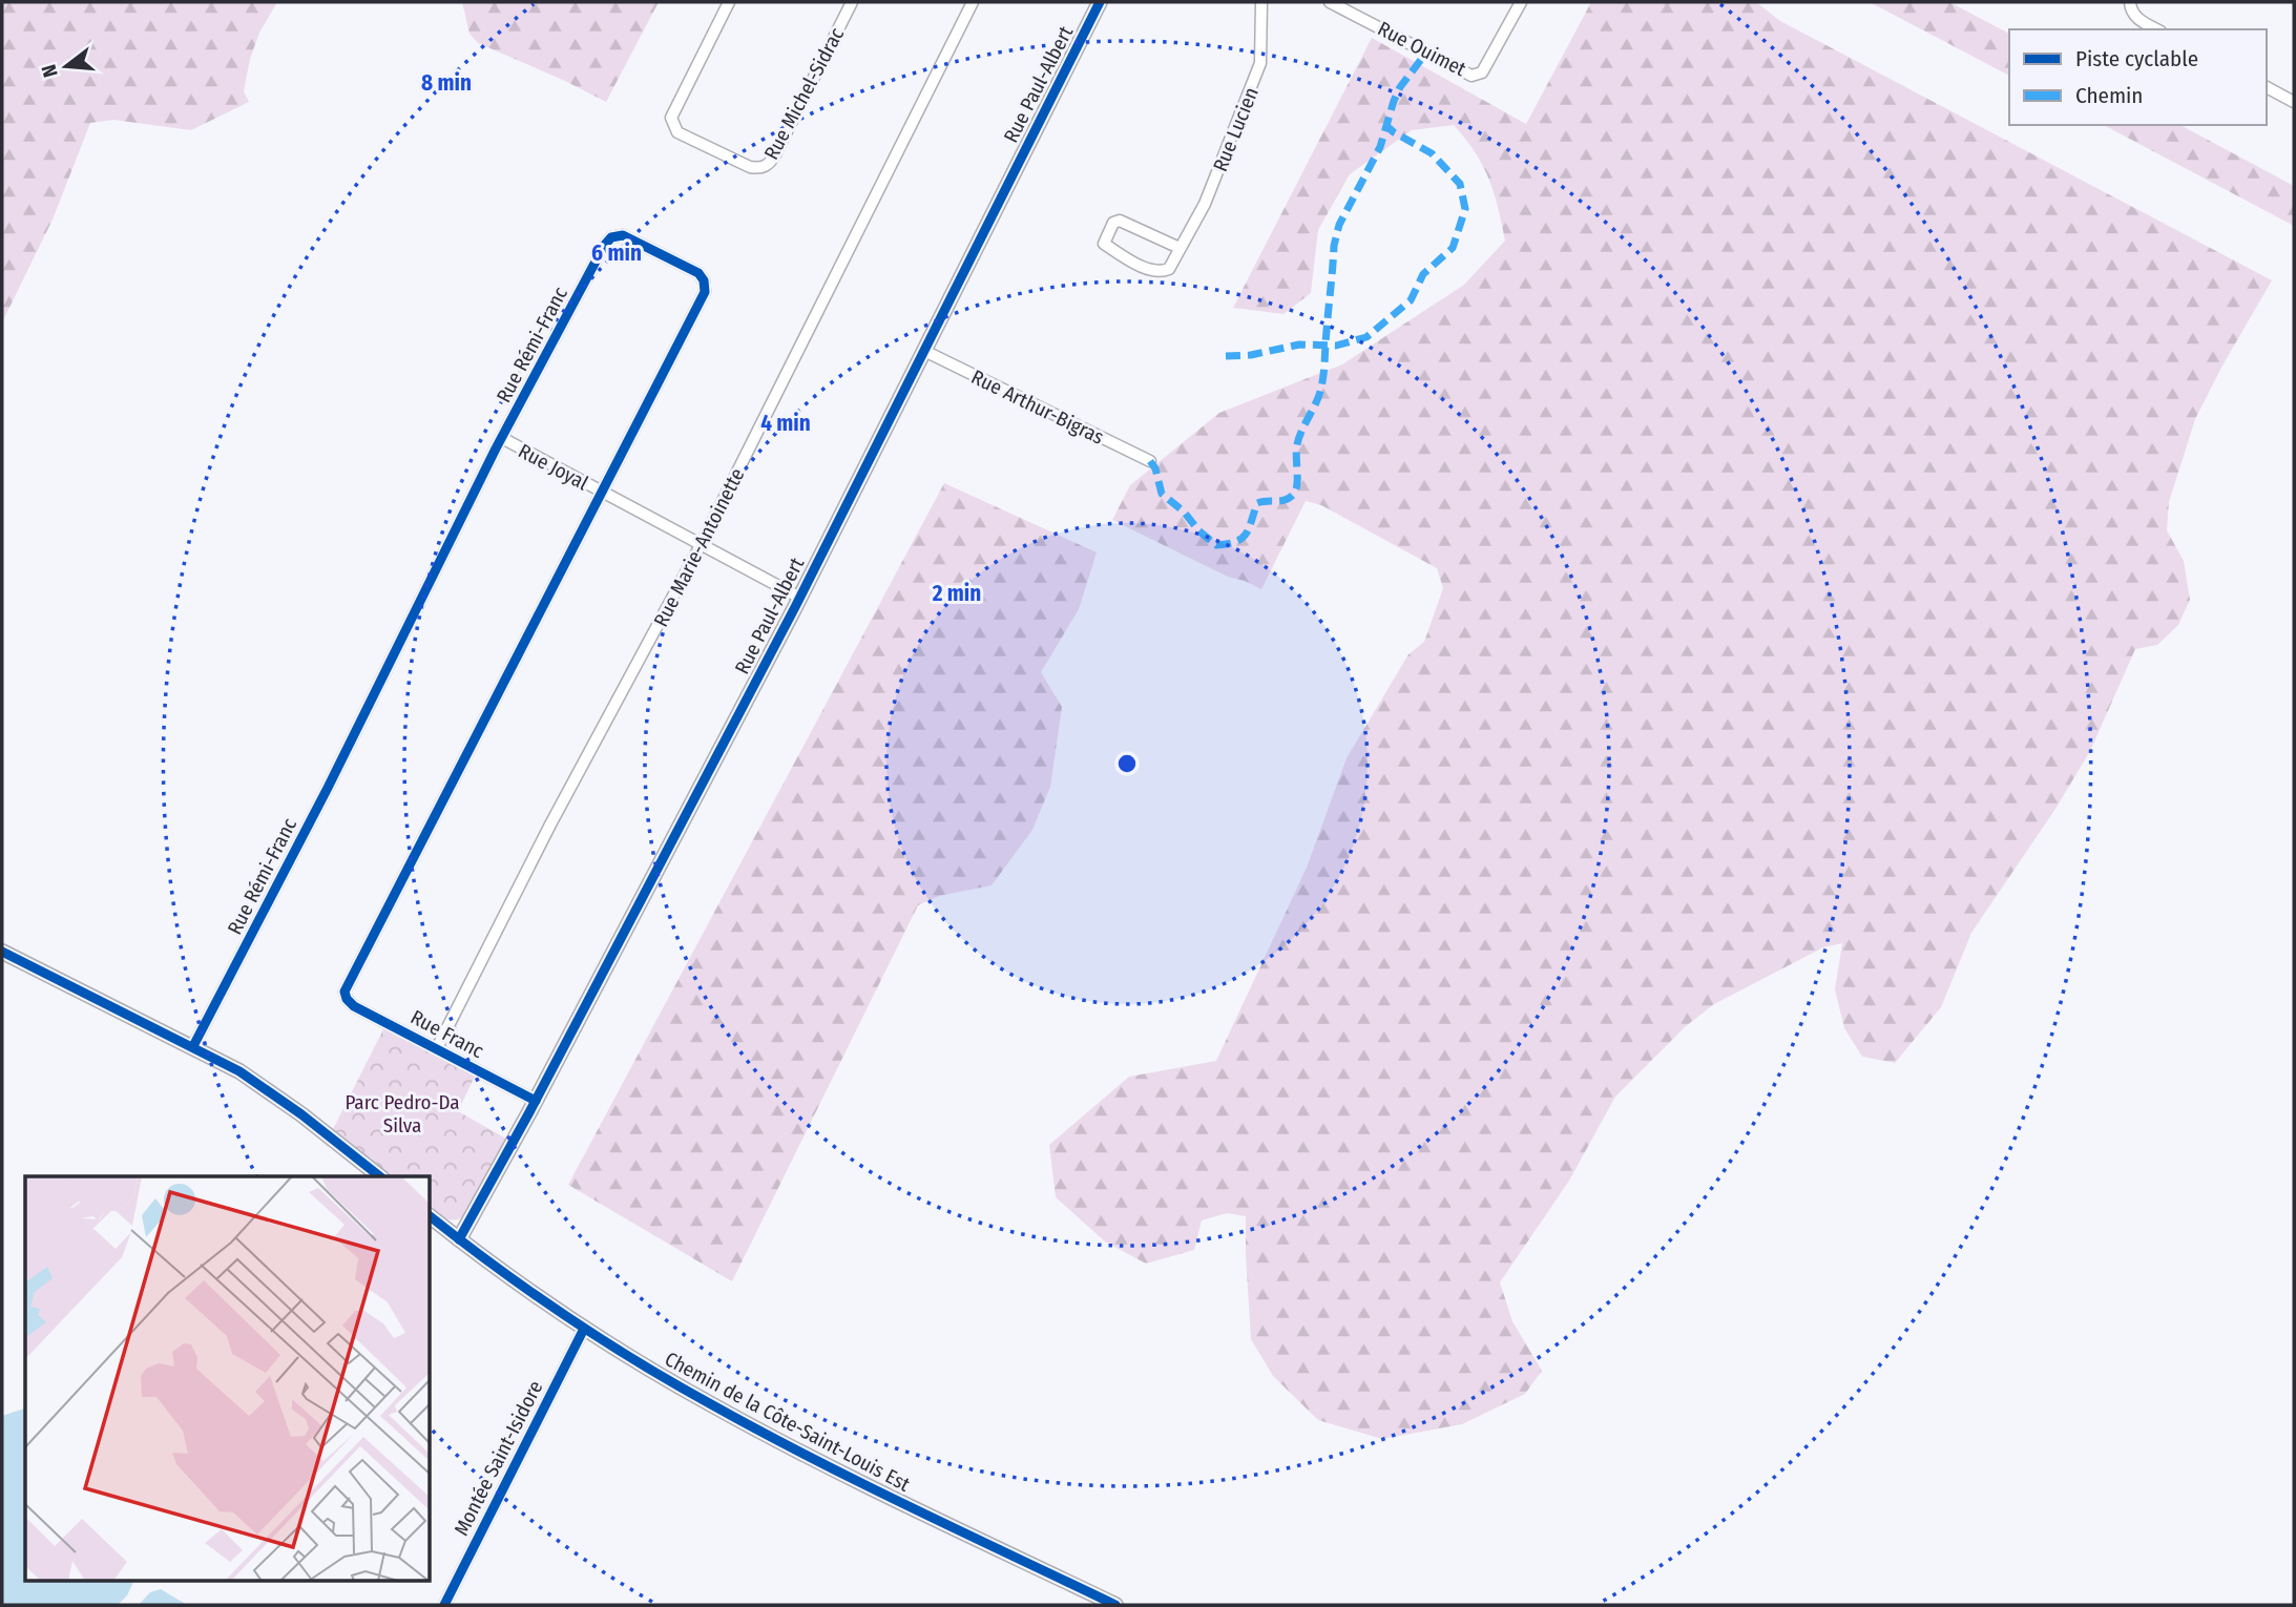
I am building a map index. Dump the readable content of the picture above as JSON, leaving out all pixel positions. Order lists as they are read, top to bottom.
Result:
{
  "streets": {
    "street": [
      "Rue Ouimet",
      "Rue Paul-Albert",
      "Rue Michel-Sidrac",
      "Rue Lucien",
      "Rue Rémi-Franc",
      "Rue Arthur-Bigras",
      "Rue Joyal",
      "Rue Marie-Antoinette",
      "Rue Franc",
      "Chemin de la Côte-Saint-Louis Est",
      "Montée Saint-Isidore"
    ]
  },
  "crossings": [
    ["Rue Paul-Albert", "Rue Arthur-Bigras"],
    ["Rue Paul-Albert", "Rue Joyal"],
    ["Rue Paul-Albert", "Rue Franc"],
    ["Rue Paul-Albert", "Chemin de la Côte-Saint-Louis Est"],
    ["Rue Rémi-Franc", "Rue Joyal"],
    ["Rue Rémi-Franc", "Rue Franc"],
    ["Rue Joyal", "Rue Marie-Antoinette"],
    ["Rue Marie-Antoinette", "Rue Franc"],
    ["Chemin de la Côte-Saint-Louis Est", "Montée Saint-Isidore"]
  ],
  "parks": ["Parc Pedro-Da Silva"],
  "legend": ["Piste cyclable", "Chemin"],
  "north": "left",
  "rings": [
    "8 min",
    "6 min",
    "4 min",
    "2 min"
  ]
}
